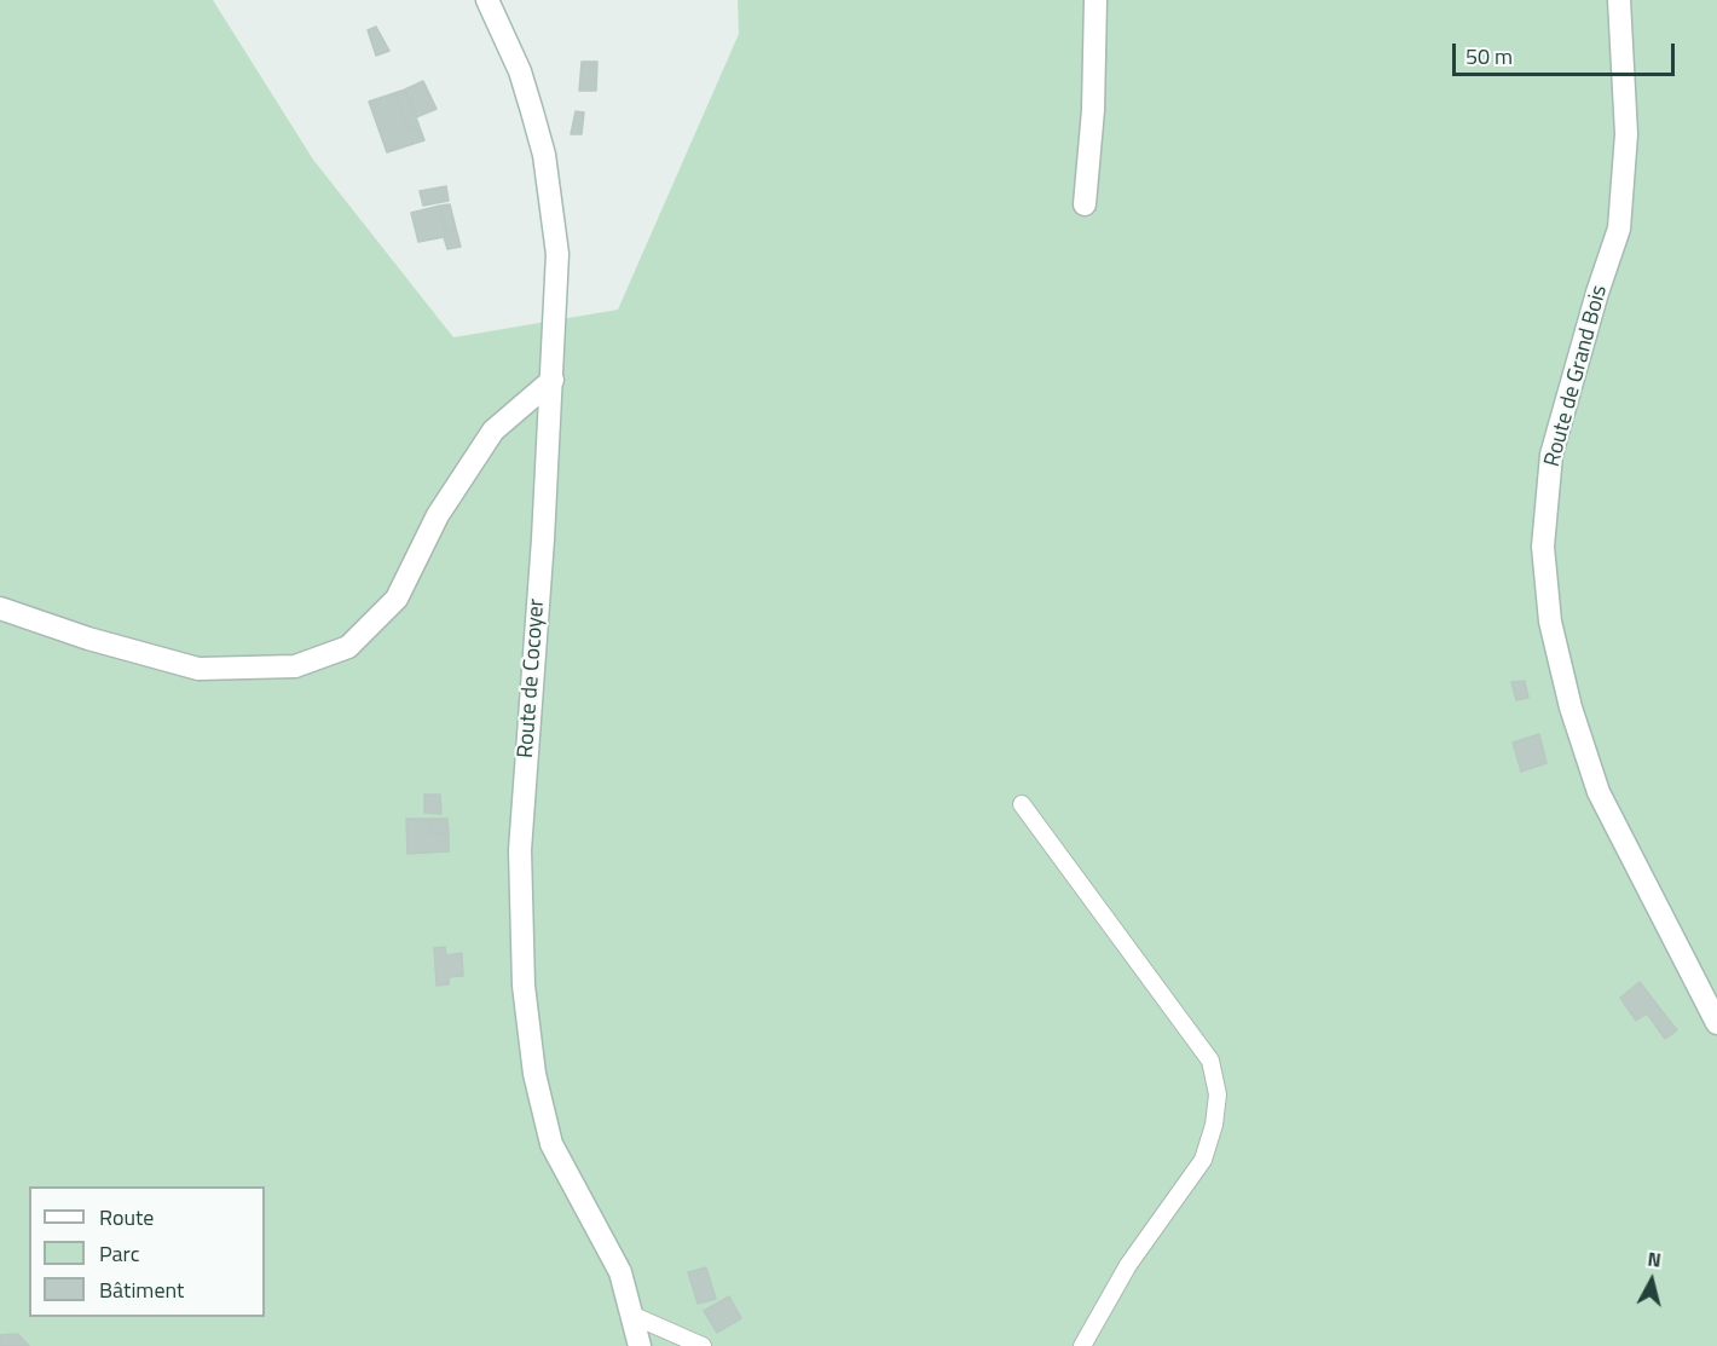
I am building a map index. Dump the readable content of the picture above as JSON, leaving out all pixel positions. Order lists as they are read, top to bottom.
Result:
{
  "streets": {
    "main road": ["Route de Grand Bois", "Route de Cocoyer"]
  },
  "legend": ["Route", "Parc", "Bâtiment"],
  "scale_bar": "50 m",
  "north": "top"
}
